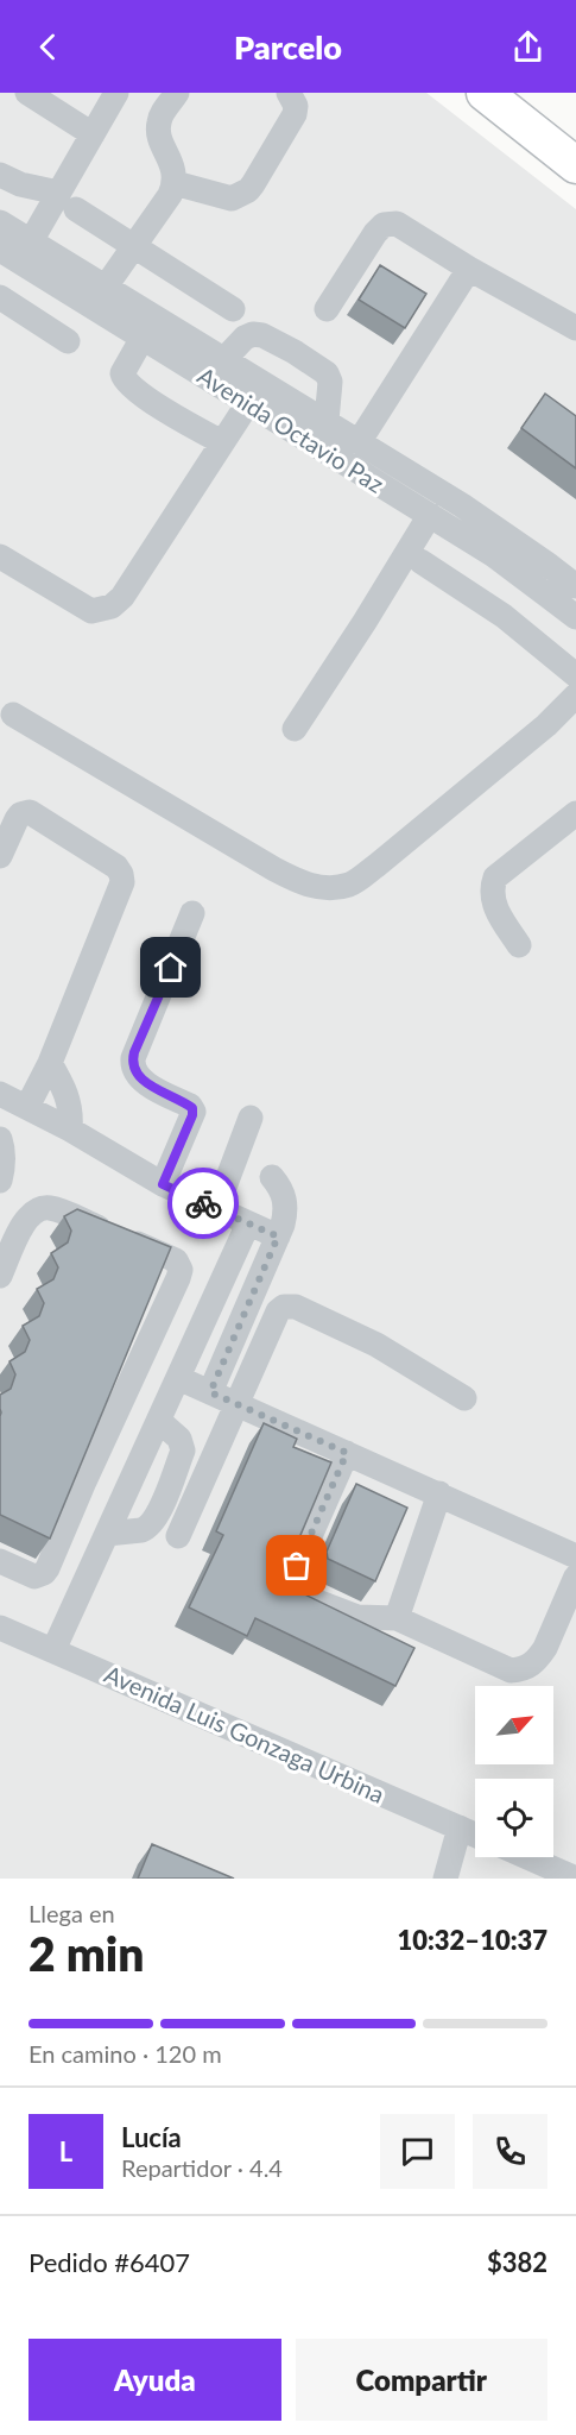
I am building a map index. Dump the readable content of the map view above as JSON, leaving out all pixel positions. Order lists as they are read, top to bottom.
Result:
{
  "streets": {
    "street": ["Avenida Octavio Paz", "Avenida Luis Gonzaga Urbina"]
  },
  "north": "top right",
  "page": {
    "header": "Parcelo",
    "heading": ["2 min", "Llega en", "10:32–10:37"],
    "panel": [
      "Lucía",
      "Repartidor · 4.4",
      "Pedido #6407",
      "$382"
    ],
    "bar": "En camino · 120 m",
    "round": "L",
    "buttons": ["Ayuda", "Compartir"]
  }
}
